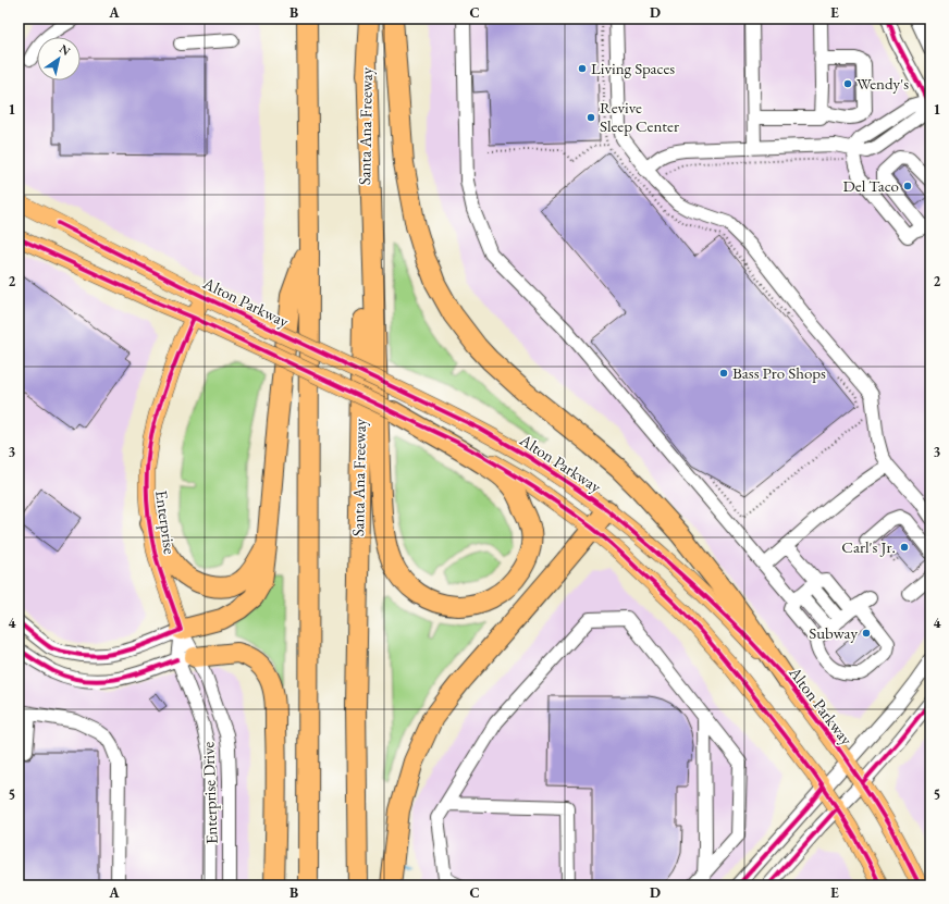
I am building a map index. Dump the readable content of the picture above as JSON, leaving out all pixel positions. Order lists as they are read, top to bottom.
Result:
{
  "streets": {
    "highway": ["Santa Ana Freeway"],
    "main road": ["Alton Parkway", "Enterprise"],
    "street": ["Enterprise Drive"]
  },
  "crossings": [
    ["Alton Parkway", "Enterprise"],
    ["Enterprise", "Enterprise Drive"]
  ],
  "places": [
    "Living Spaces",
    "Wendy's",
    "Revive Sleep Center",
    "Del Taco",
    "Bass Pro Shops",
    "Carl's Jr.",
    "Subway"
  ],
  "north": "top right",
  "grid": {
    "columns": [
      "A",
      "B",
      "C",
      "D",
      "E"
    ],
    "rows": [
      "1",
      "2",
      "3",
      "4",
      "5"
    ]
  }
}
